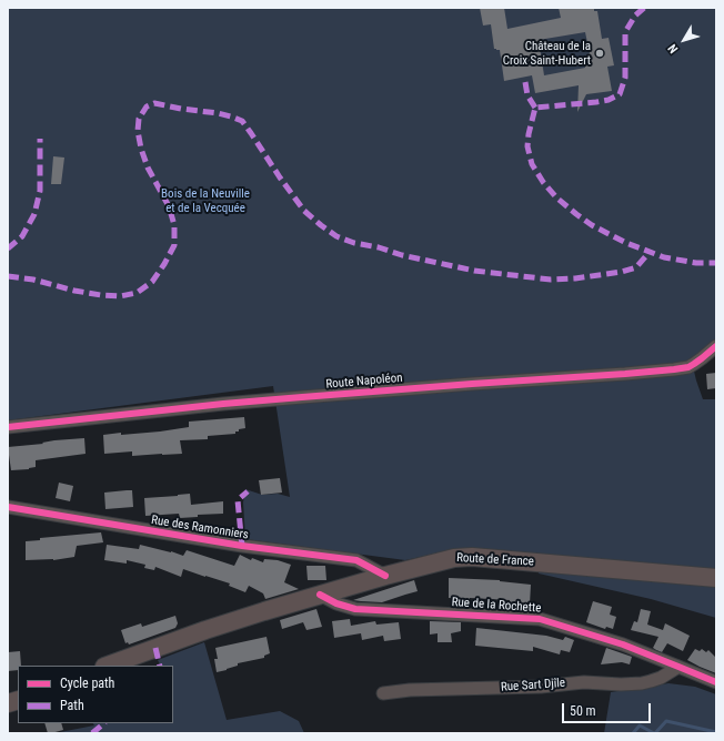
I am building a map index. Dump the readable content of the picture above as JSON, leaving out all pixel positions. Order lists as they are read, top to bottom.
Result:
{
  "streets": {
    "main road": ["Route de France"],
    "street": [
      "Route Napoléon",
      "Rue des Ramonniers",
      "Rue de la Rochette",
      "Rue Sart Djîle"
    ]
  },
  "crossings": [
    ["Rue des Ramonniers", "Route de France"],
    ["Route de France", "Rue de la Rochette"],
    ["Rue de la Rochette", "Rue Sart Djîle"]
  ],
  "parks": ["Bois de la Neuville et de la Vecquée"],
  "places": ["Château de la Croix Saint-Hubert"],
  "legend": ["Cycle path", "Path"],
  "scale_bar": "50 m",
  "north": "bottom left"
}
